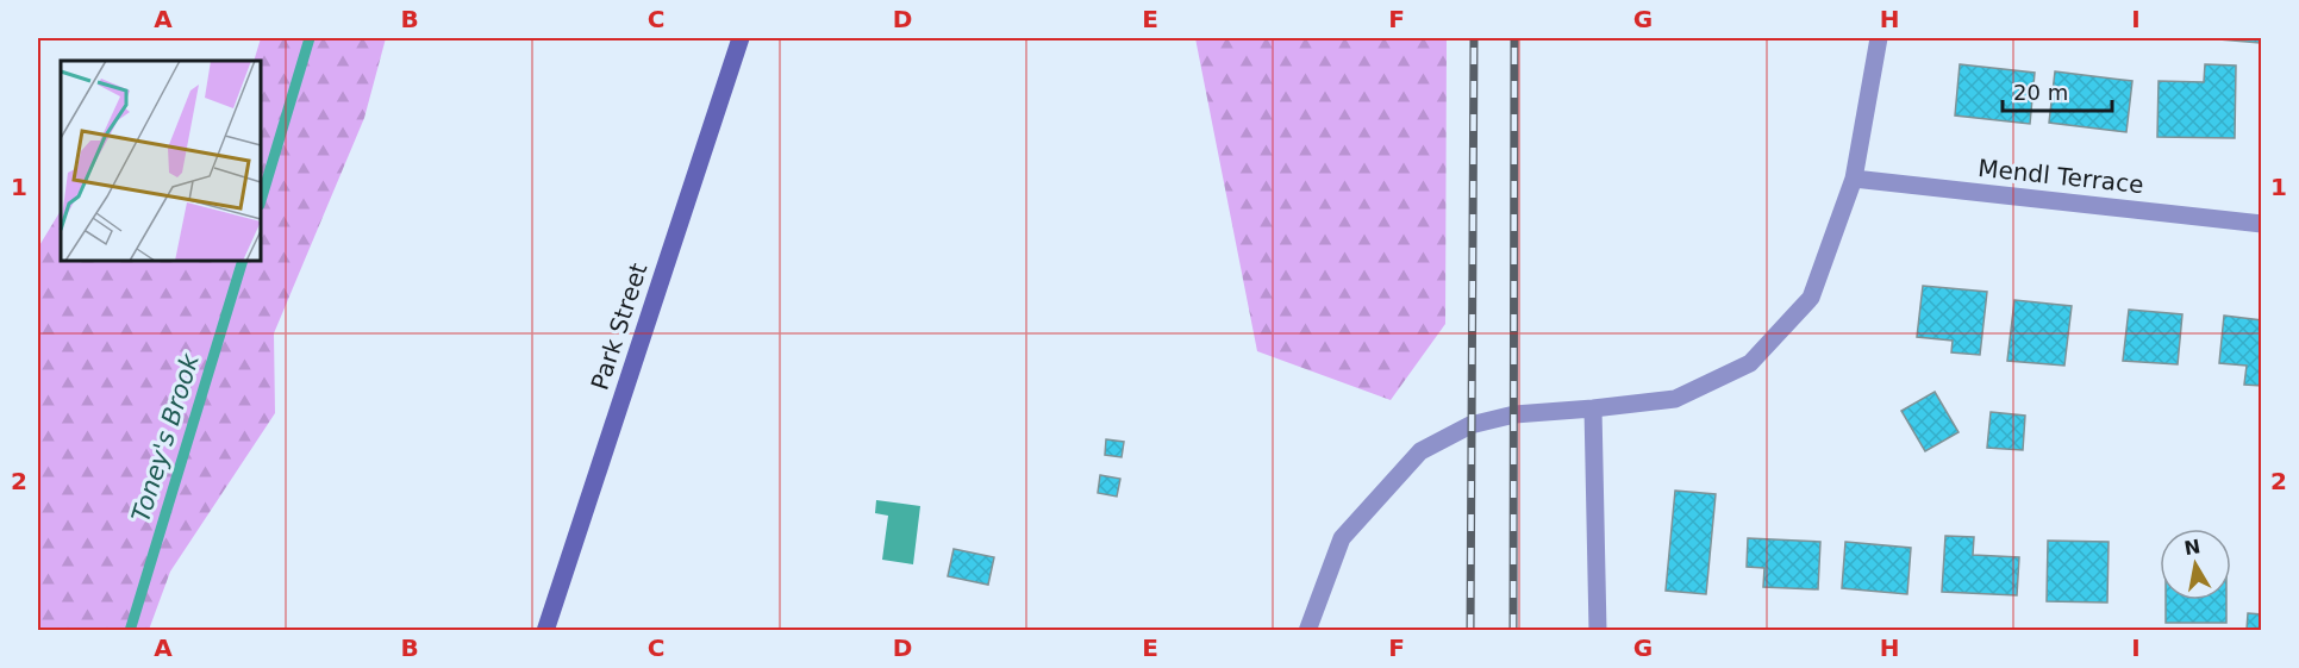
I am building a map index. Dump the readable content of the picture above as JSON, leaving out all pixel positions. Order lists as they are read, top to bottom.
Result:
{
  "streets": {
    "street": ["Mendl Terrace", "Park Street"]
  },
  "water": ["Toney's Brook"],
  "scale_bar": "20 m",
  "north": "top",
  "grid": {
    "columns": [
      "A",
      "B",
      "C",
      "D",
      "E",
      "F",
      "G",
      "H",
      "I"
    ],
    "rows": ["1", "2"]
  }
}
